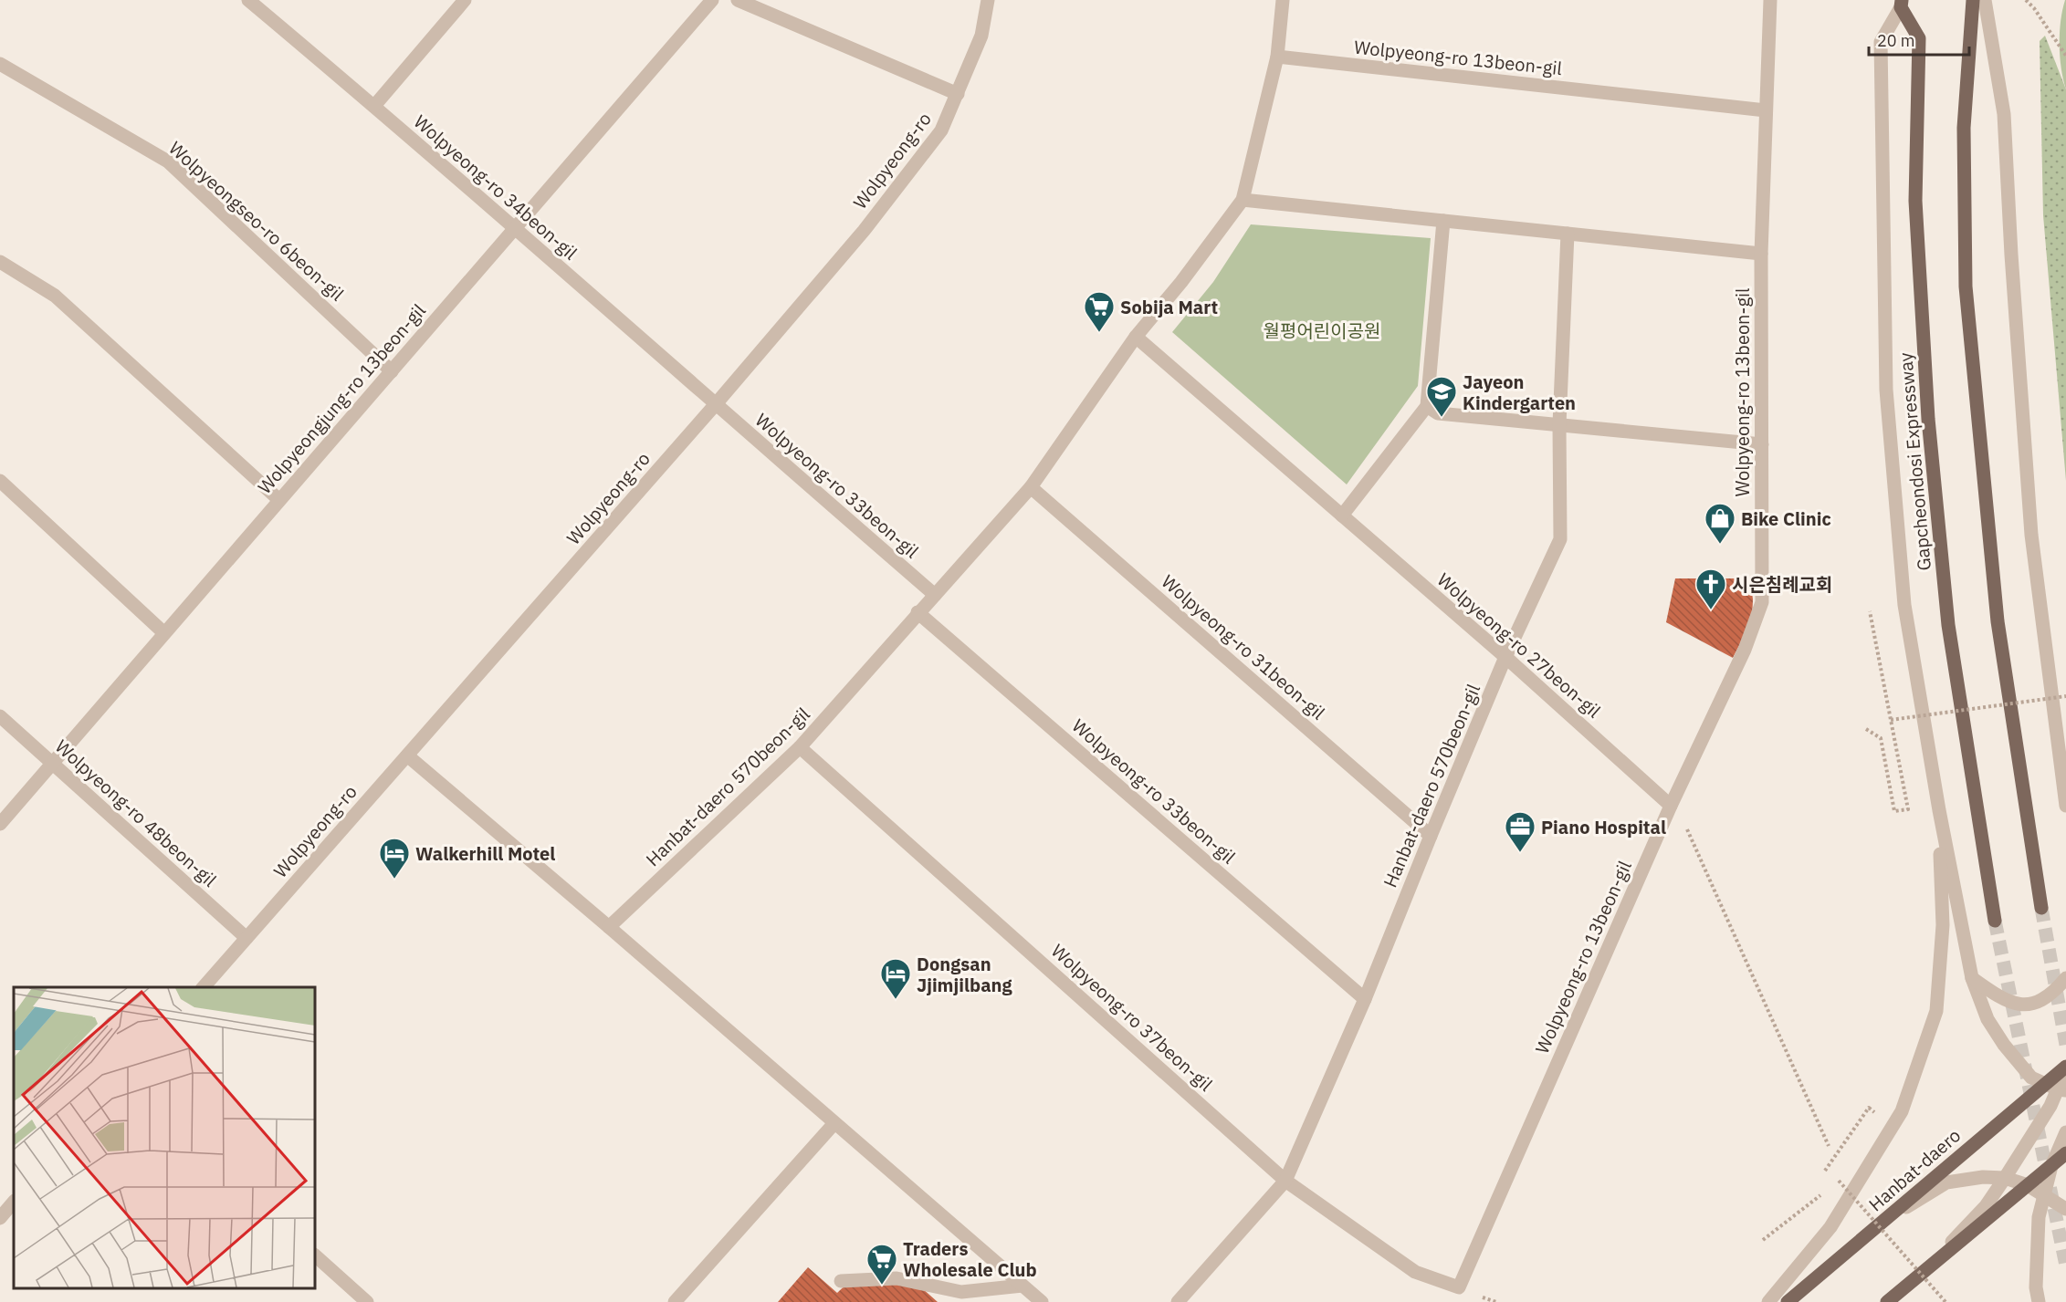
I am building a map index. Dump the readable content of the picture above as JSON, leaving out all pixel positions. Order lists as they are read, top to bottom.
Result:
{
  "streets": {
    "main road": ["Gapcheondosi Expressway", "Hanbat-daero"],
    "street": [
      "Wolpyeong-ro 13beon-gil",
      "Wolpyeong-ro",
      "Wolpyeong-ro 34beon-gil",
      "Wolpyeongseo-ro 6beon-gil",
      "Wolpyeongjung-ro 13beon-gil",
      "Wolpyeong-ro 33beon-gil",
      "Wolpyeong-ro 27beon-gil",
      "Wolpyeong-ro 31beon-gil",
      "Hanbat-daero 570beon-gil",
      "Wolpyeong-ro 48beon-gil",
      "Wolpyeong-ro 37beon-gil"
    ]
  },
  "crossings": [
    ["Wolpyeong-ro 13beon-gil", "Wolpyeong-ro 27beon-gil"],
    ["Wolpyeong-ro 13beon-gil", "Wolpyeong-ro 37beon-gil"],
    ["Wolpyeong-ro", "Wolpyeong-ro 34beon-gil"],
    ["Wolpyeong-ro", "Wolpyeong-ro 33beon-gil"],
    ["Wolpyeong-ro", "Wolpyeong-ro 48beon-gil"],
    ["Wolpyeong-ro 34beon-gil", "Wolpyeongjung-ro 13beon-gil"],
    ["Wolpyeong-ro 34beon-gil", "Wolpyeong-ro 33beon-gil"],
    ["Wolpyeongseo-ro 6beon-gil", "Wolpyeongjung-ro 13beon-gil"],
    ["Wolpyeongjung-ro 13beon-gil", "Wolpyeong-ro 48beon-gil"],
    ["Wolpyeong-ro 33beon-gil", "Hanbat-daero 570beon-gil"],
    ["Wolpyeong-ro 27beon-gil", "Hanbat-daero 570beon-gil"],
    ["Wolpyeong-ro 31beon-gil", "Hanbat-daero 570beon-gil"],
    ["Hanbat-daero 570beon-gil", "Wolpyeong-ro 37beon-gil"]
  ],
  "parks": ["월평어린이공원"],
  "places": {
    "supermarket": ["Sobija Mart", "Traders Wholesale Club"],
    "school or university": ["Jayeon Kindergarten"],
    "shop": ["Bike Clinic"],
    "church": ["시은침례교회"],
    "office": ["Piano Hospital"],
    "hotel": ["Walkerhill Motel", "Dongsan Jjimjilbang"]
  },
  "scale_bar": "20 m"
}
